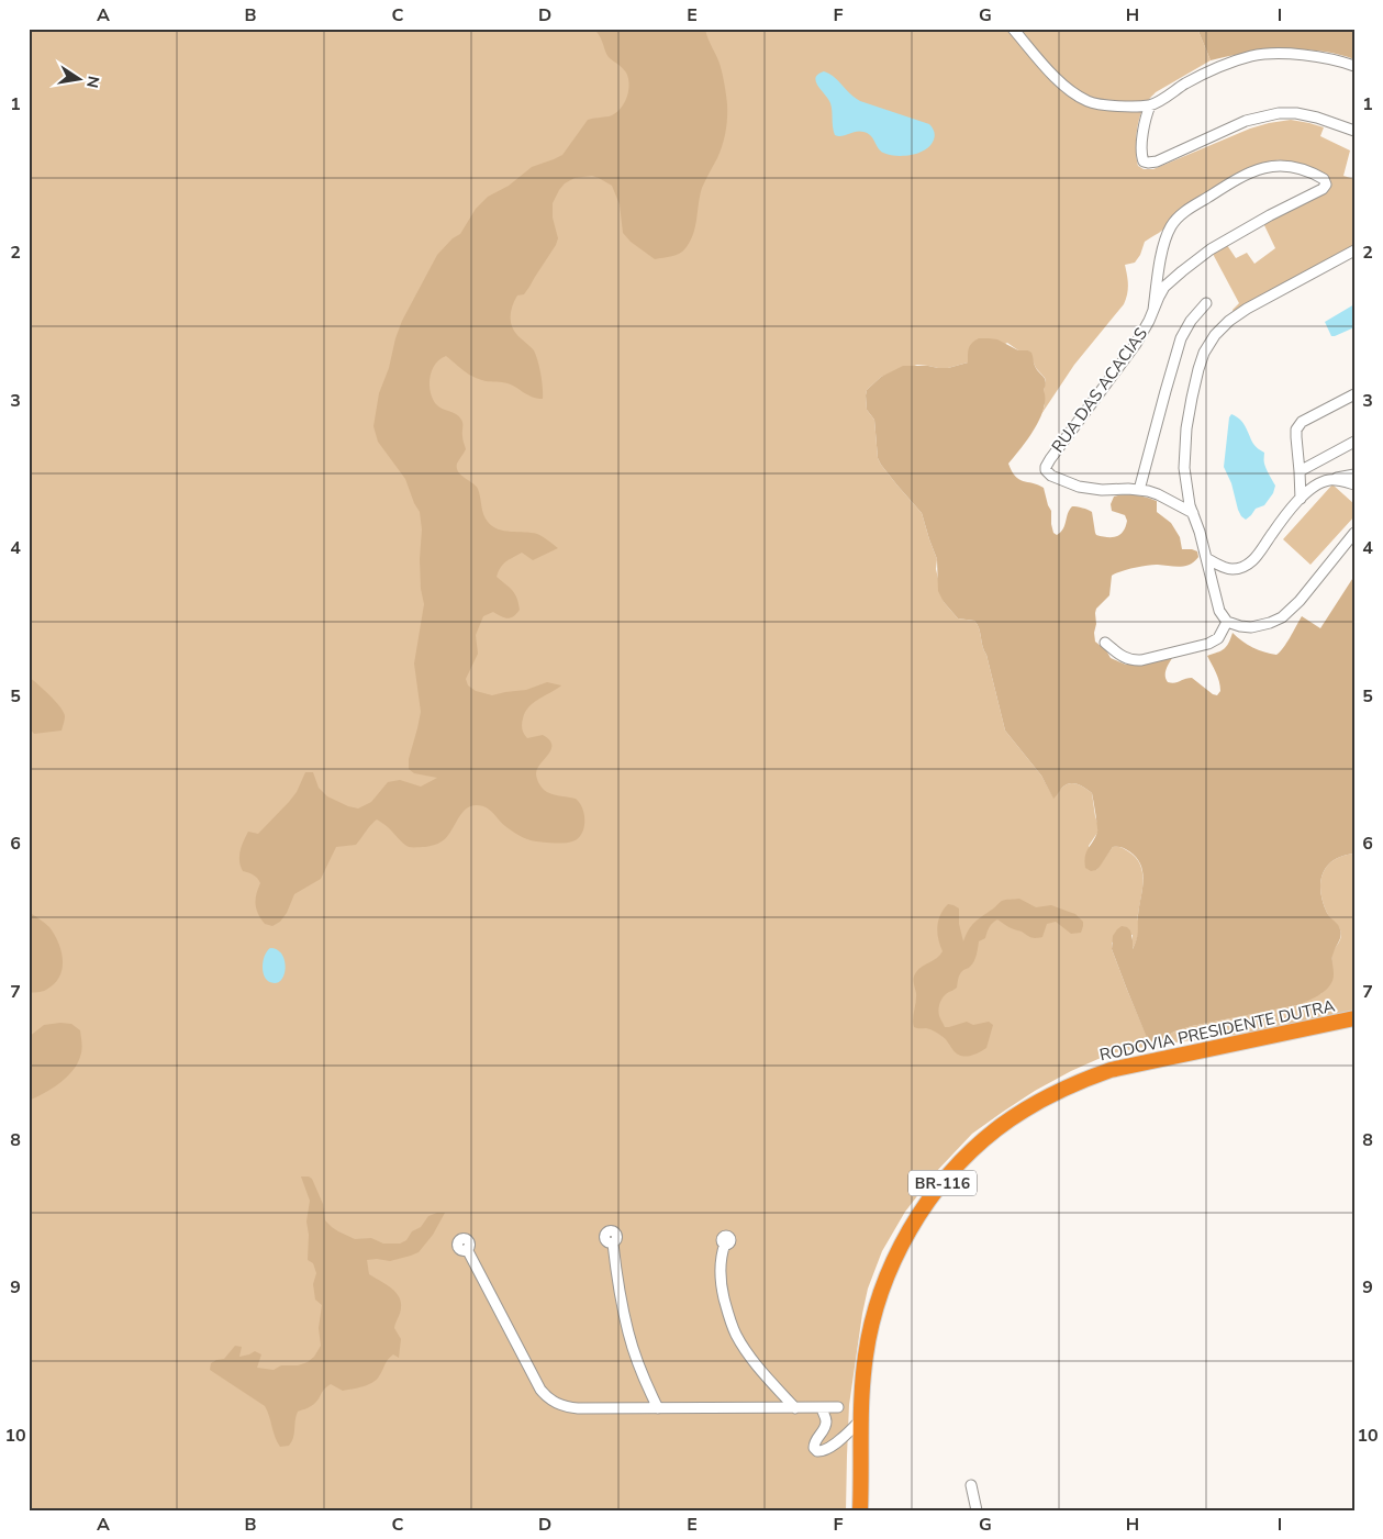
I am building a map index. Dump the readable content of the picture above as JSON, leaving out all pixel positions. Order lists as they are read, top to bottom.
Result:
{
  "streets": {
    "highway": ["RODOVIA PRESIDENTE DUTRA", "BR-116"],
    "street": ["RUA DAS ACACIAS"]
  },
  "north": "right",
  "grid": {
    "columns": [
      "A",
      "B",
      "C",
      "D",
      "E",
      "F",
      "G",
      "H",
      "I"
    ],
    "rows": [
      "1",
      "2",
      "3",
      "4",
      "5",
      "6",
      "7",
      "8",
      "9",
      "10"
    ]
  }
}
